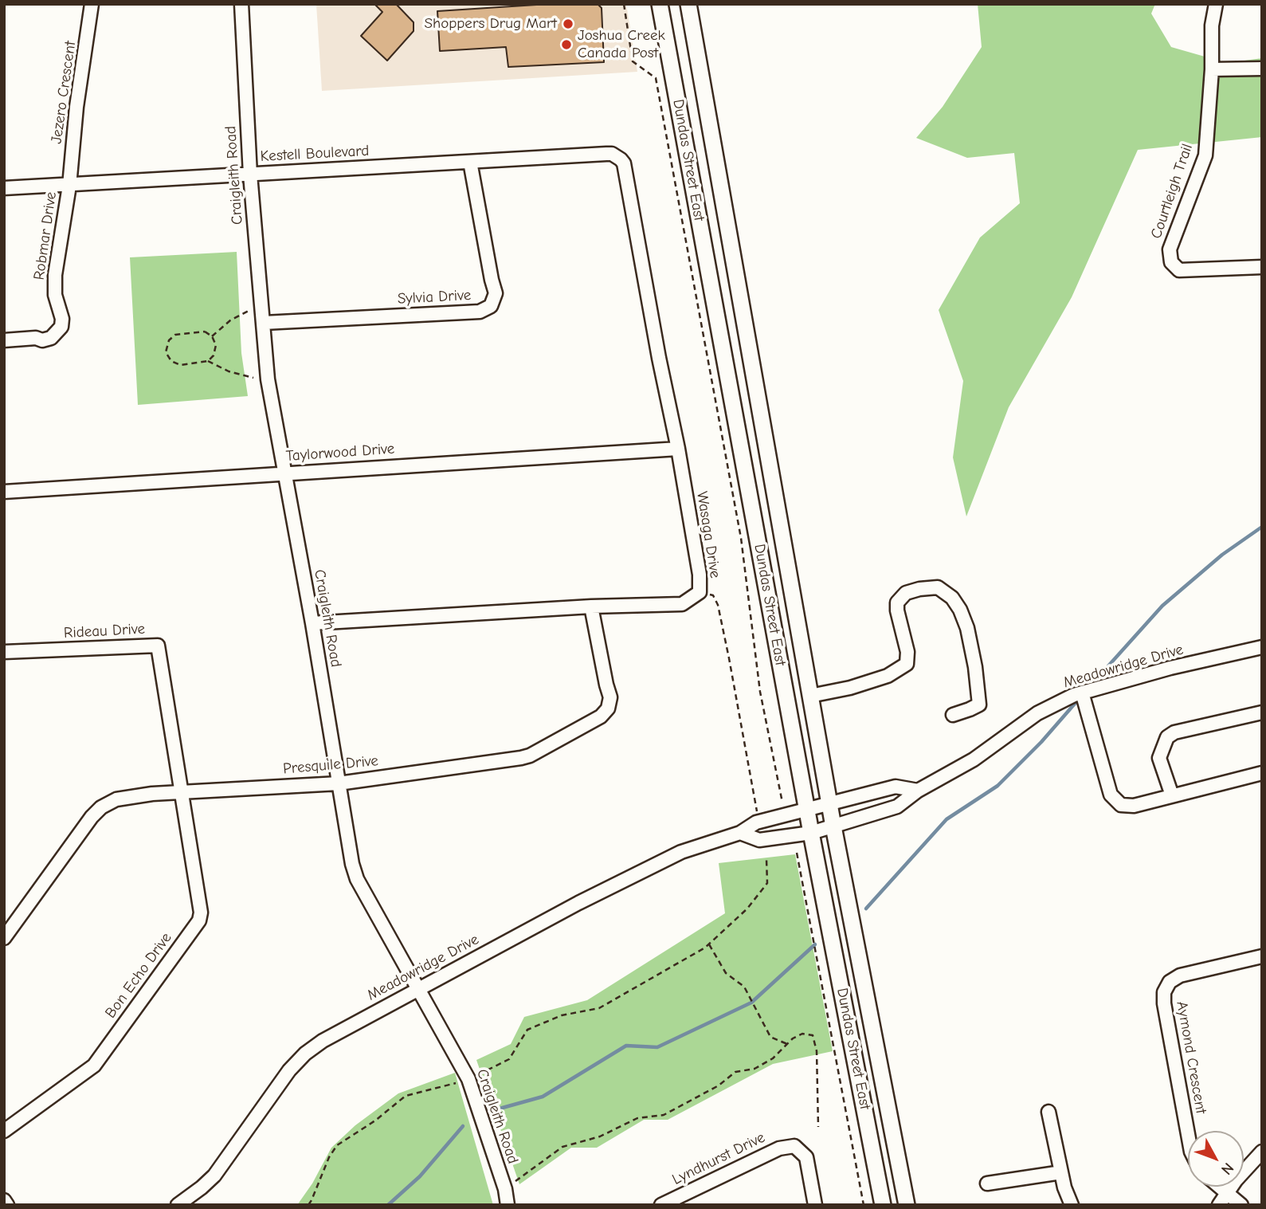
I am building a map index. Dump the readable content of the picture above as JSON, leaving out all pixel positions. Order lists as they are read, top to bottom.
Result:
{
  "streets": {
    "main road": ["Dundas Street East"],
    "street": [
      "Jezero Crescent",
      "Kestell Boulevard",
      "Craigleith Road",
      "Courtleigh Trail",
      "Robmar Drive",
      "Sylvia Drive",
      "Taylorwood Drive",
      "Wasaga Drive",
      "Rideau Drive",
      "Meadowridge Drive",
      "Presquile Drive",
      "Bon Echo Drive",
      "Aymond Crescent",
      "Lyndhurst Drive"
    ]
  },
  "crossings": [
    ["Jezero Crescent", "Kestell Boulevard"],
    ["Jezero Crescent", "Robmar Drive"],
    ["Kestell Boulevard", "Craigleith Road"],
    ["Kestell Boulevard", "Robmar Drive"],
    ["Kestell Boulevard", "Sylvia Drive"],
    ["Kestell Boulevard", "Wasaga Drive"],
    ["Dundas Street East", "Meadowridge Drive"],
    ["Craigleith Road", "Sylvia Drive"],
    ["Craigleith Road", "Taylorwood Drive"],
    ["Craigleith Road", "Wasaga Drive"],
    ["Craigleith Road", "Meadowridge Drive"],
    ["Craigleith Road", "Presquile Drive"],
    ["Taylorwood Drive", "Wasaga Drive"],
    ["Wasaga Drive", "Presquile Drive"],
    ["Rideau Drive", "Presquile Drive"],
    ["Rideau Drive", "Bon Echo Drive"],
    ["Presquile Drive", "Bon Echo Drive"]
  ],
  "places": ["Shoppers Drug Mart", "Joshua Creek Canada Post"],
  "north": "bottom right"
}
